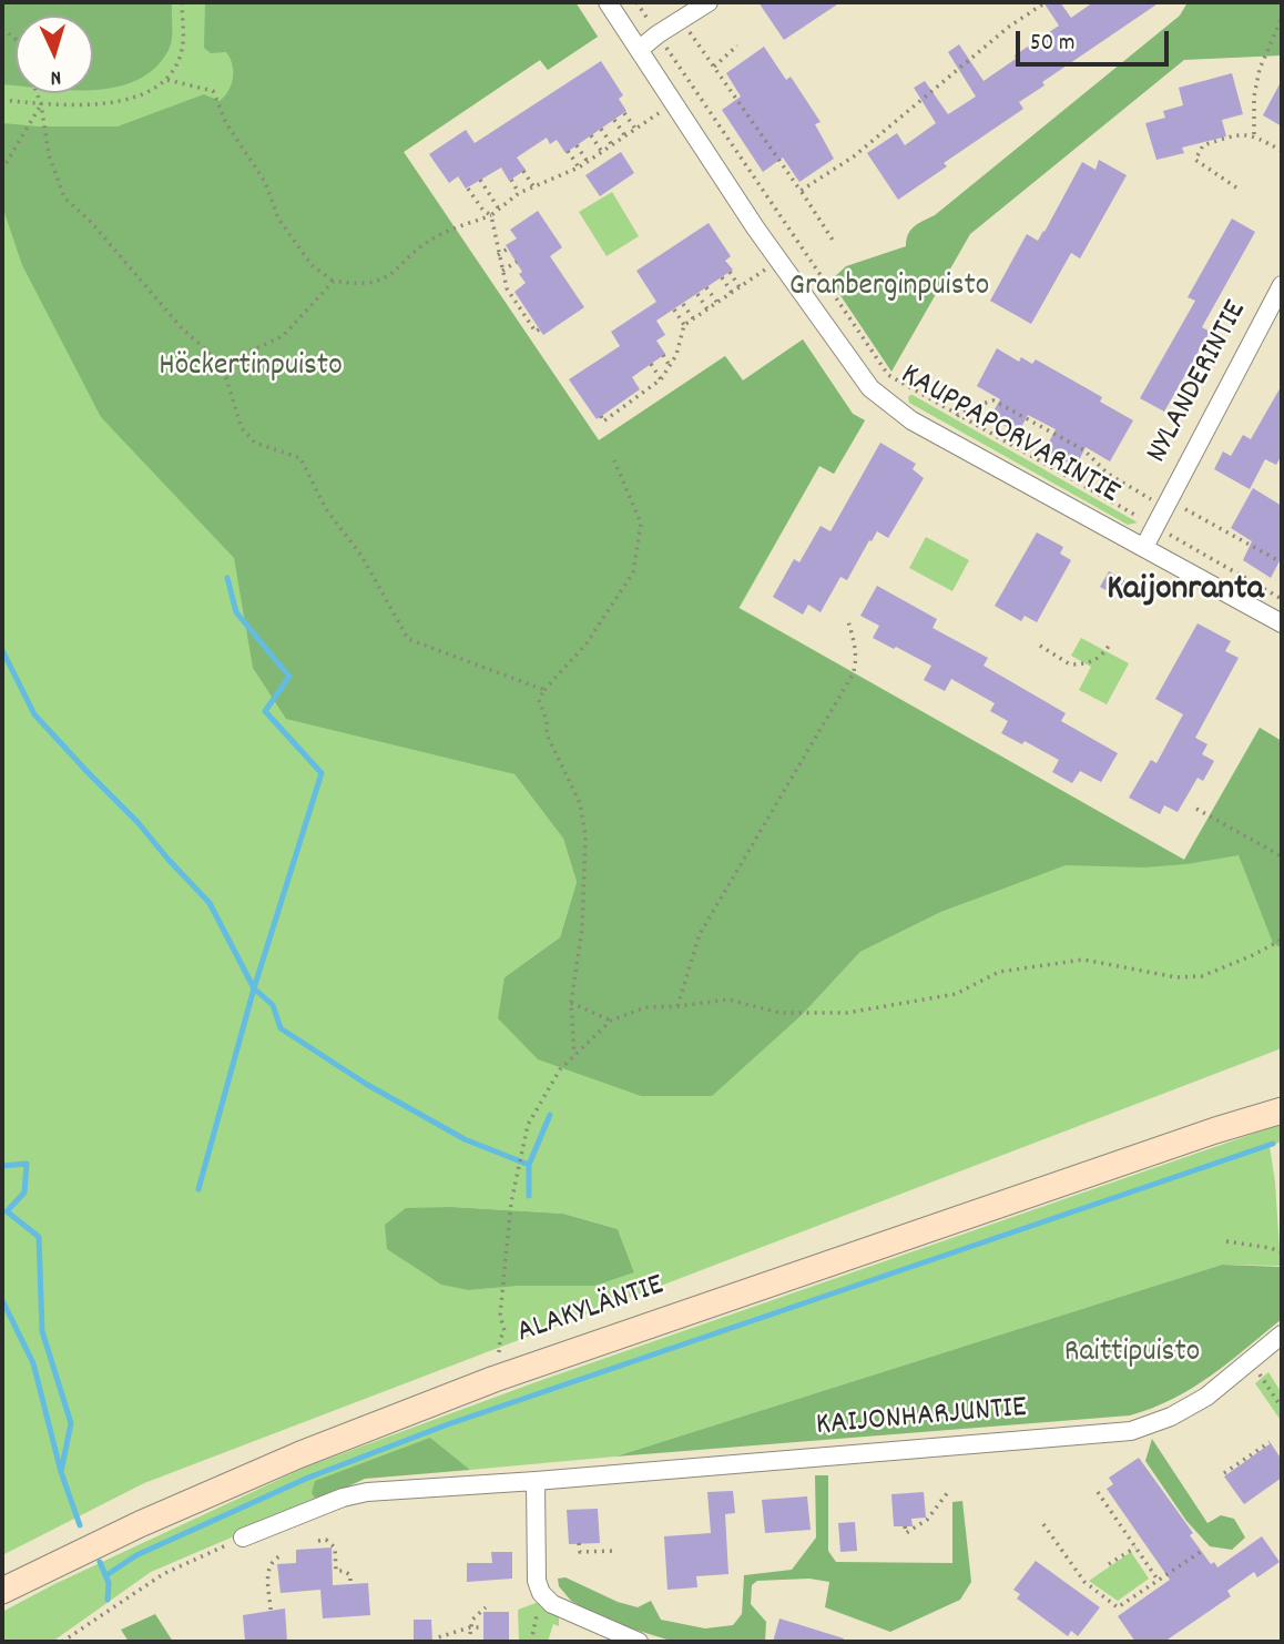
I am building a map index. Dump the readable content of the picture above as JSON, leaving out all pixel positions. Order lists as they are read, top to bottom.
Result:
{
  "streets": {
    "main road": ["ALAKYLÄNTIE"],
    "street": ["NYLANDERINTIE", "KAUPPAPORVARINTIE", "KAIJONHARJUNTIE"]
  },
  "crossings": [
    ["NYLANDERINTIE", "KAUPPAPORVARINTIE"]
  ],
  "districts": ["Kaijonranta"],
  "parks": ["Granberginpuisto", "Höckertinpuisto", "Raittipuisto"],
  "scale_bar": "50 m",
  "north": "bottom"
}
